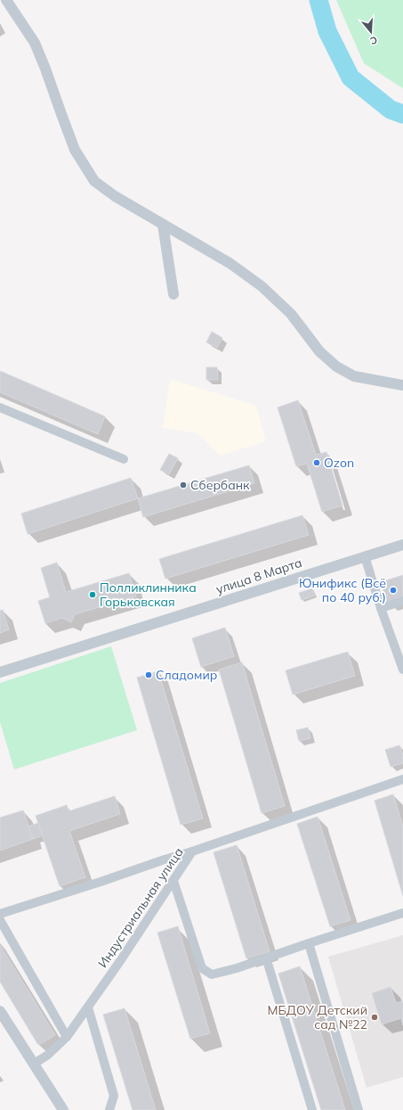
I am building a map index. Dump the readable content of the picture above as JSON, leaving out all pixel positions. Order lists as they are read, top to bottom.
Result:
{
  "streets": {
    "street": ["улица 8 Марта", "Индустриальная улица"]
  },
  "places": [
    "Ozon",
    "Сбербанк",
    "Юнификс (Всё по 40 руб.)",
    "Полликлинника Горьковская",
    "Сладомир",
    "МБДОУ Детский сад №22"
  ],
  "north": "bottom"
}
